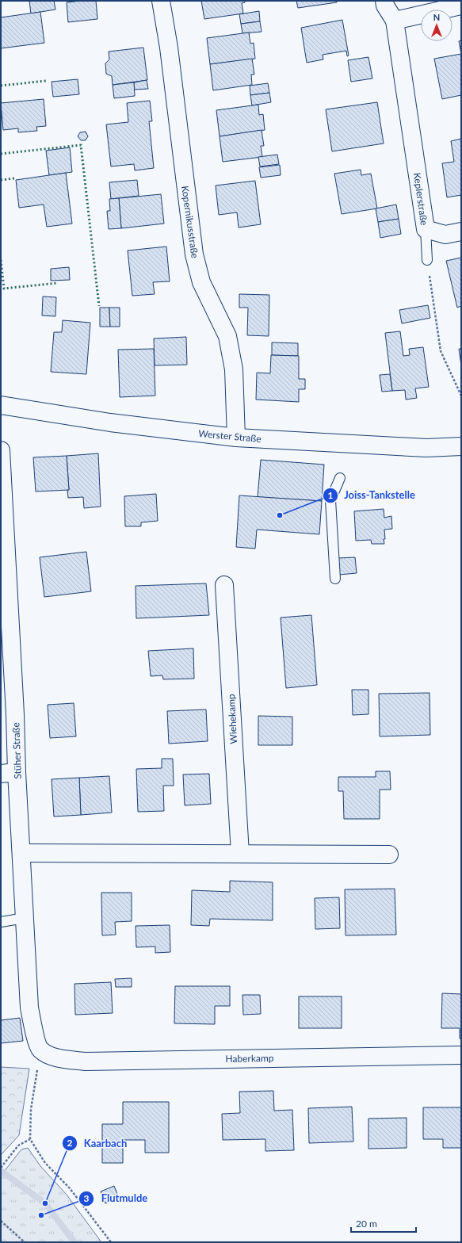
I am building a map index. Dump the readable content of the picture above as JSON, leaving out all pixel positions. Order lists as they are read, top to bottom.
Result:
{
  "streets": {
    "street": [
      "Keplerstraße",
      "Kopernikusstraße",
      "Werster Straße",
      "Wiehekamp",
      "Stüher Straße",
      "Haberkamp"
    ]
  },
  "crossings": [
    ["Kopernikusstraße", "Werster Straße"],
    ["Stüher Straße", "Haberkamp"]
  ],
  "places": ["Joiss-Tankstelle", "Kaarbach", "Flutmulde"],
  "scale_bar": "20 m",
  "north": "top"
}
